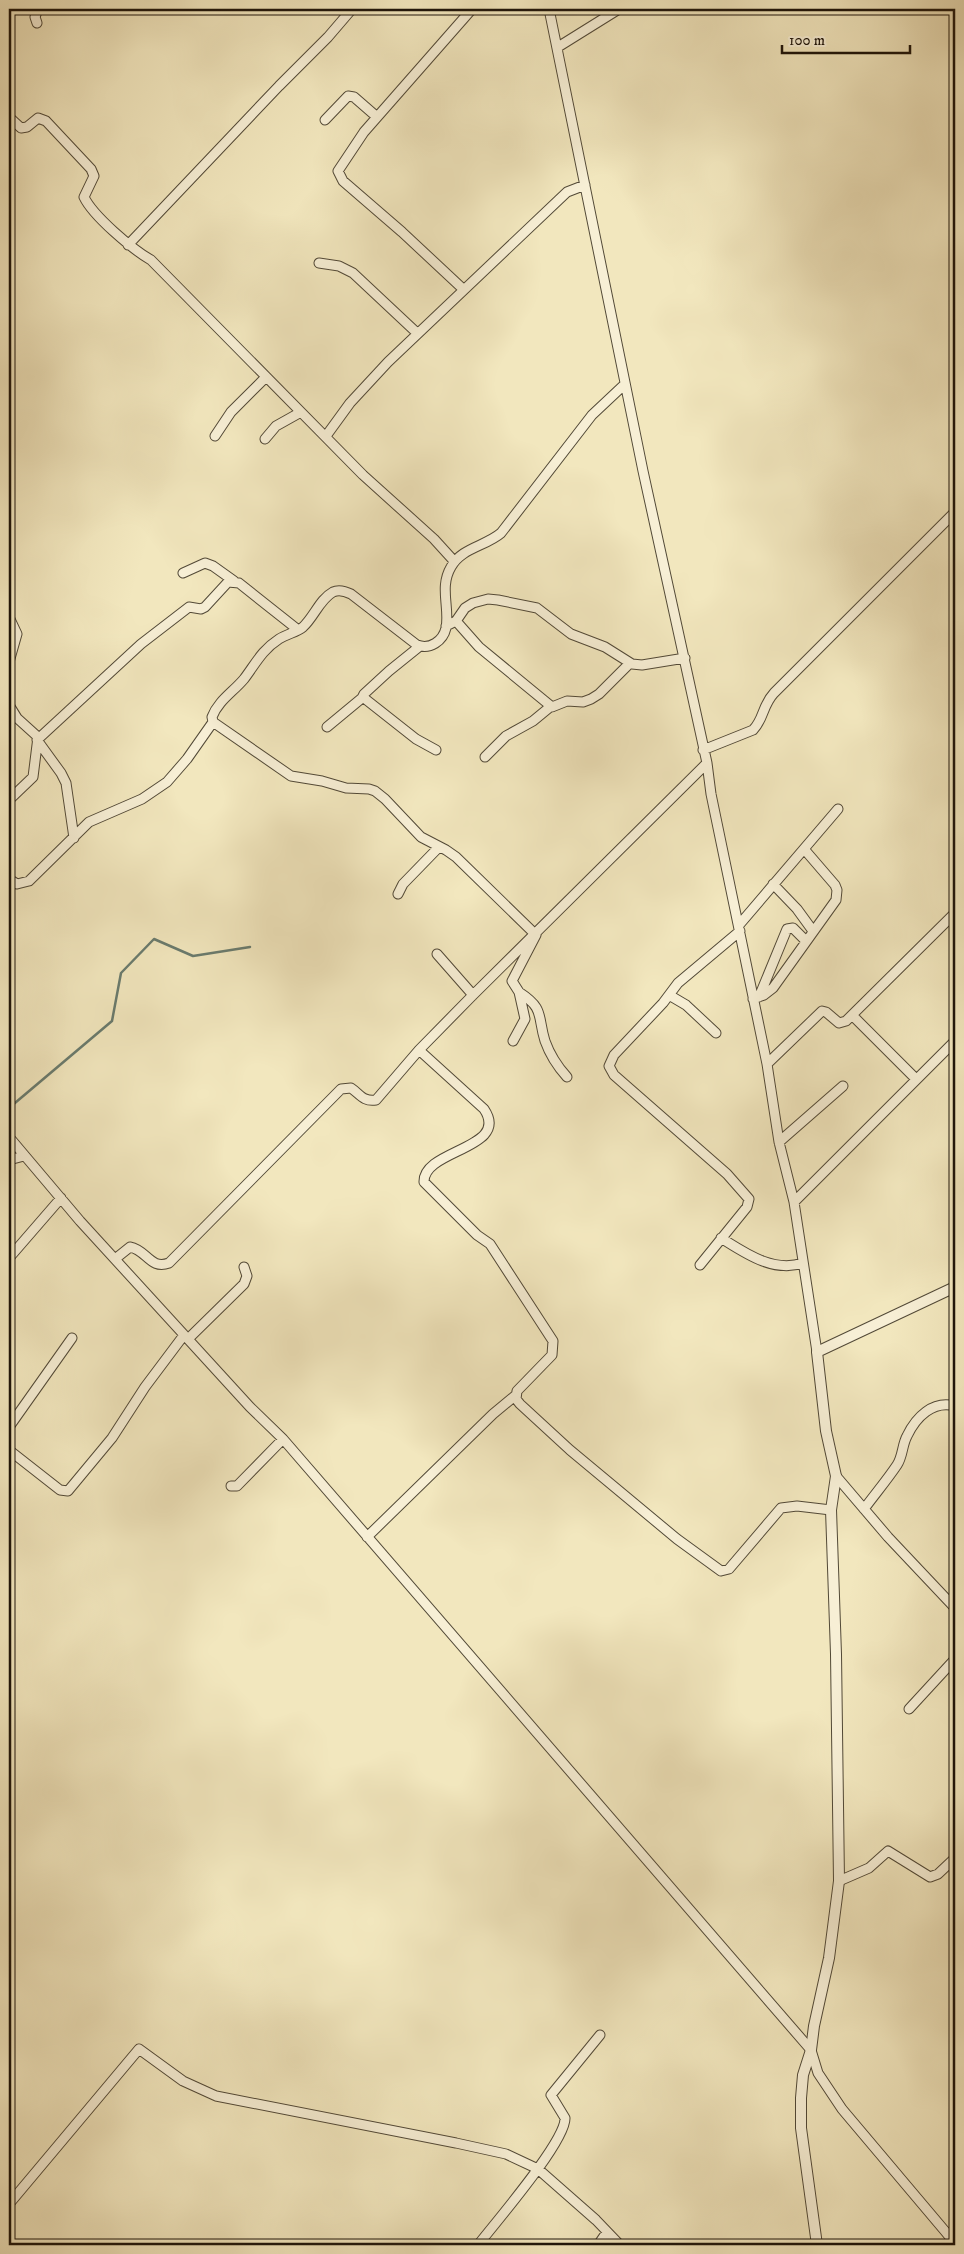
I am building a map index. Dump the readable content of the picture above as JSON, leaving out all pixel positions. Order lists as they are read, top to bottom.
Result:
{
  "scale_bar": "100 m"
}
